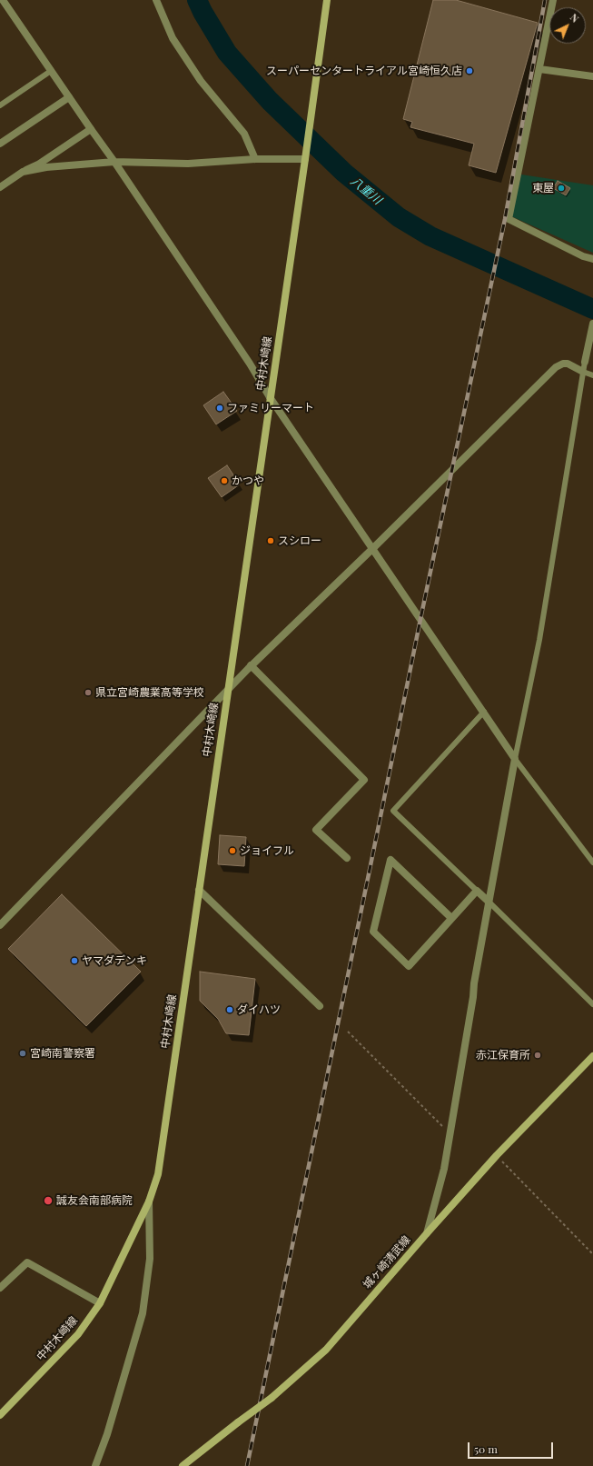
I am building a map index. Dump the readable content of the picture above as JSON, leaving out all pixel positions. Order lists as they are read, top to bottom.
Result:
{
  "streets": {
    "main road": ["中村木崎線", "城ヶ崎清武線"]
  },
  "water": ["八重川"],
  "places": [
    "スーパーセンタートライアル宮崎恒久店",
    "東屋",
    "ファミリーマート",
    "かつや",
    "スシロー",
    "県立宮崎農業高等学校",
    "ジョイフル",
    "ヤマダデンキ",
    "ダイハツ",
    "宮崎南警察署",
    "赤江保育所",
    "誠友会南部病院"
  ],
  "scale_bar": "50 m",
  "north": "top right"
}
